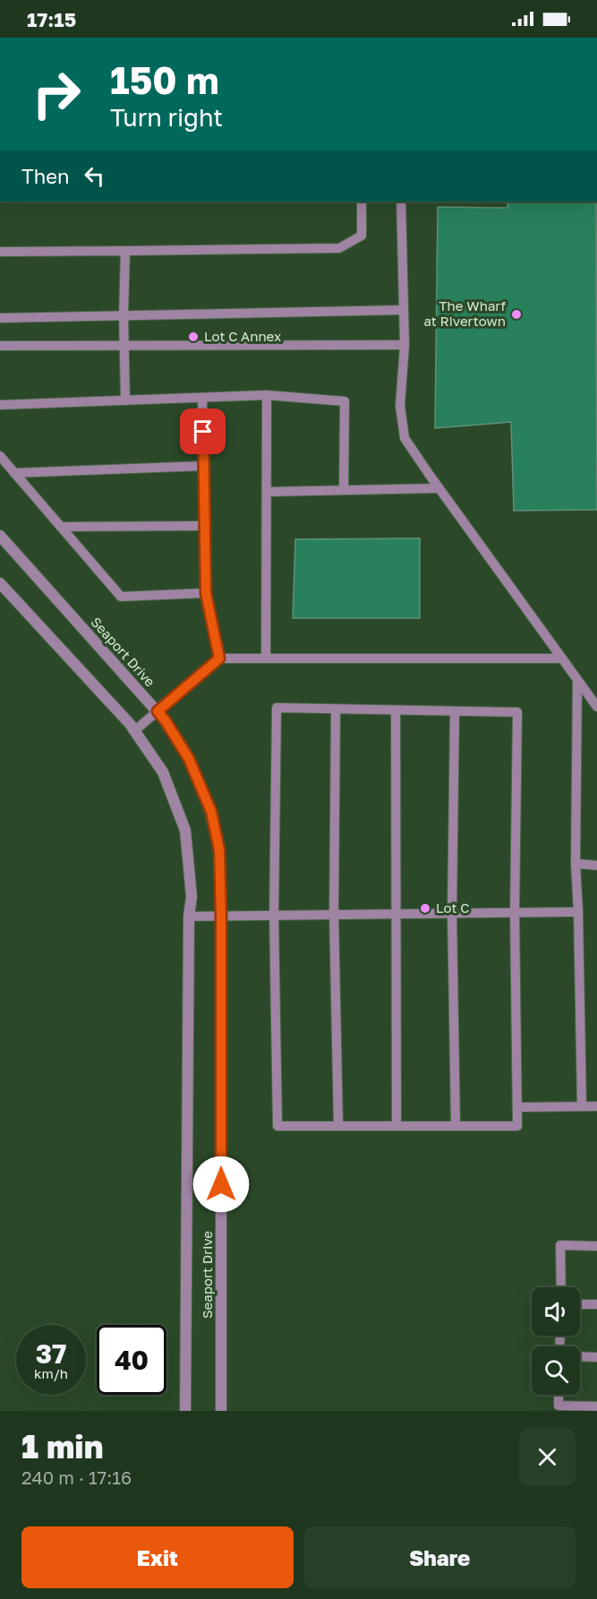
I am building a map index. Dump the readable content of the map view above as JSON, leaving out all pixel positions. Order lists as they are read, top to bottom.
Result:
{
  "streets": {
    "street": ["Seaport Drive"]
  },
  "places": ["The Wharf at Rivertown", "Lot C Annex", "Lot C"],
  "page": {
    "status": "17:15",
    "turn": ["150 m", "Turn right"],
    "then": "Then",
    "speed": "37 km/h",
    "limit": "40",
    "heading": ["1 min", "240 m · 17:16"],
    "buttons": ["Exit", "Share"]
  }
}
